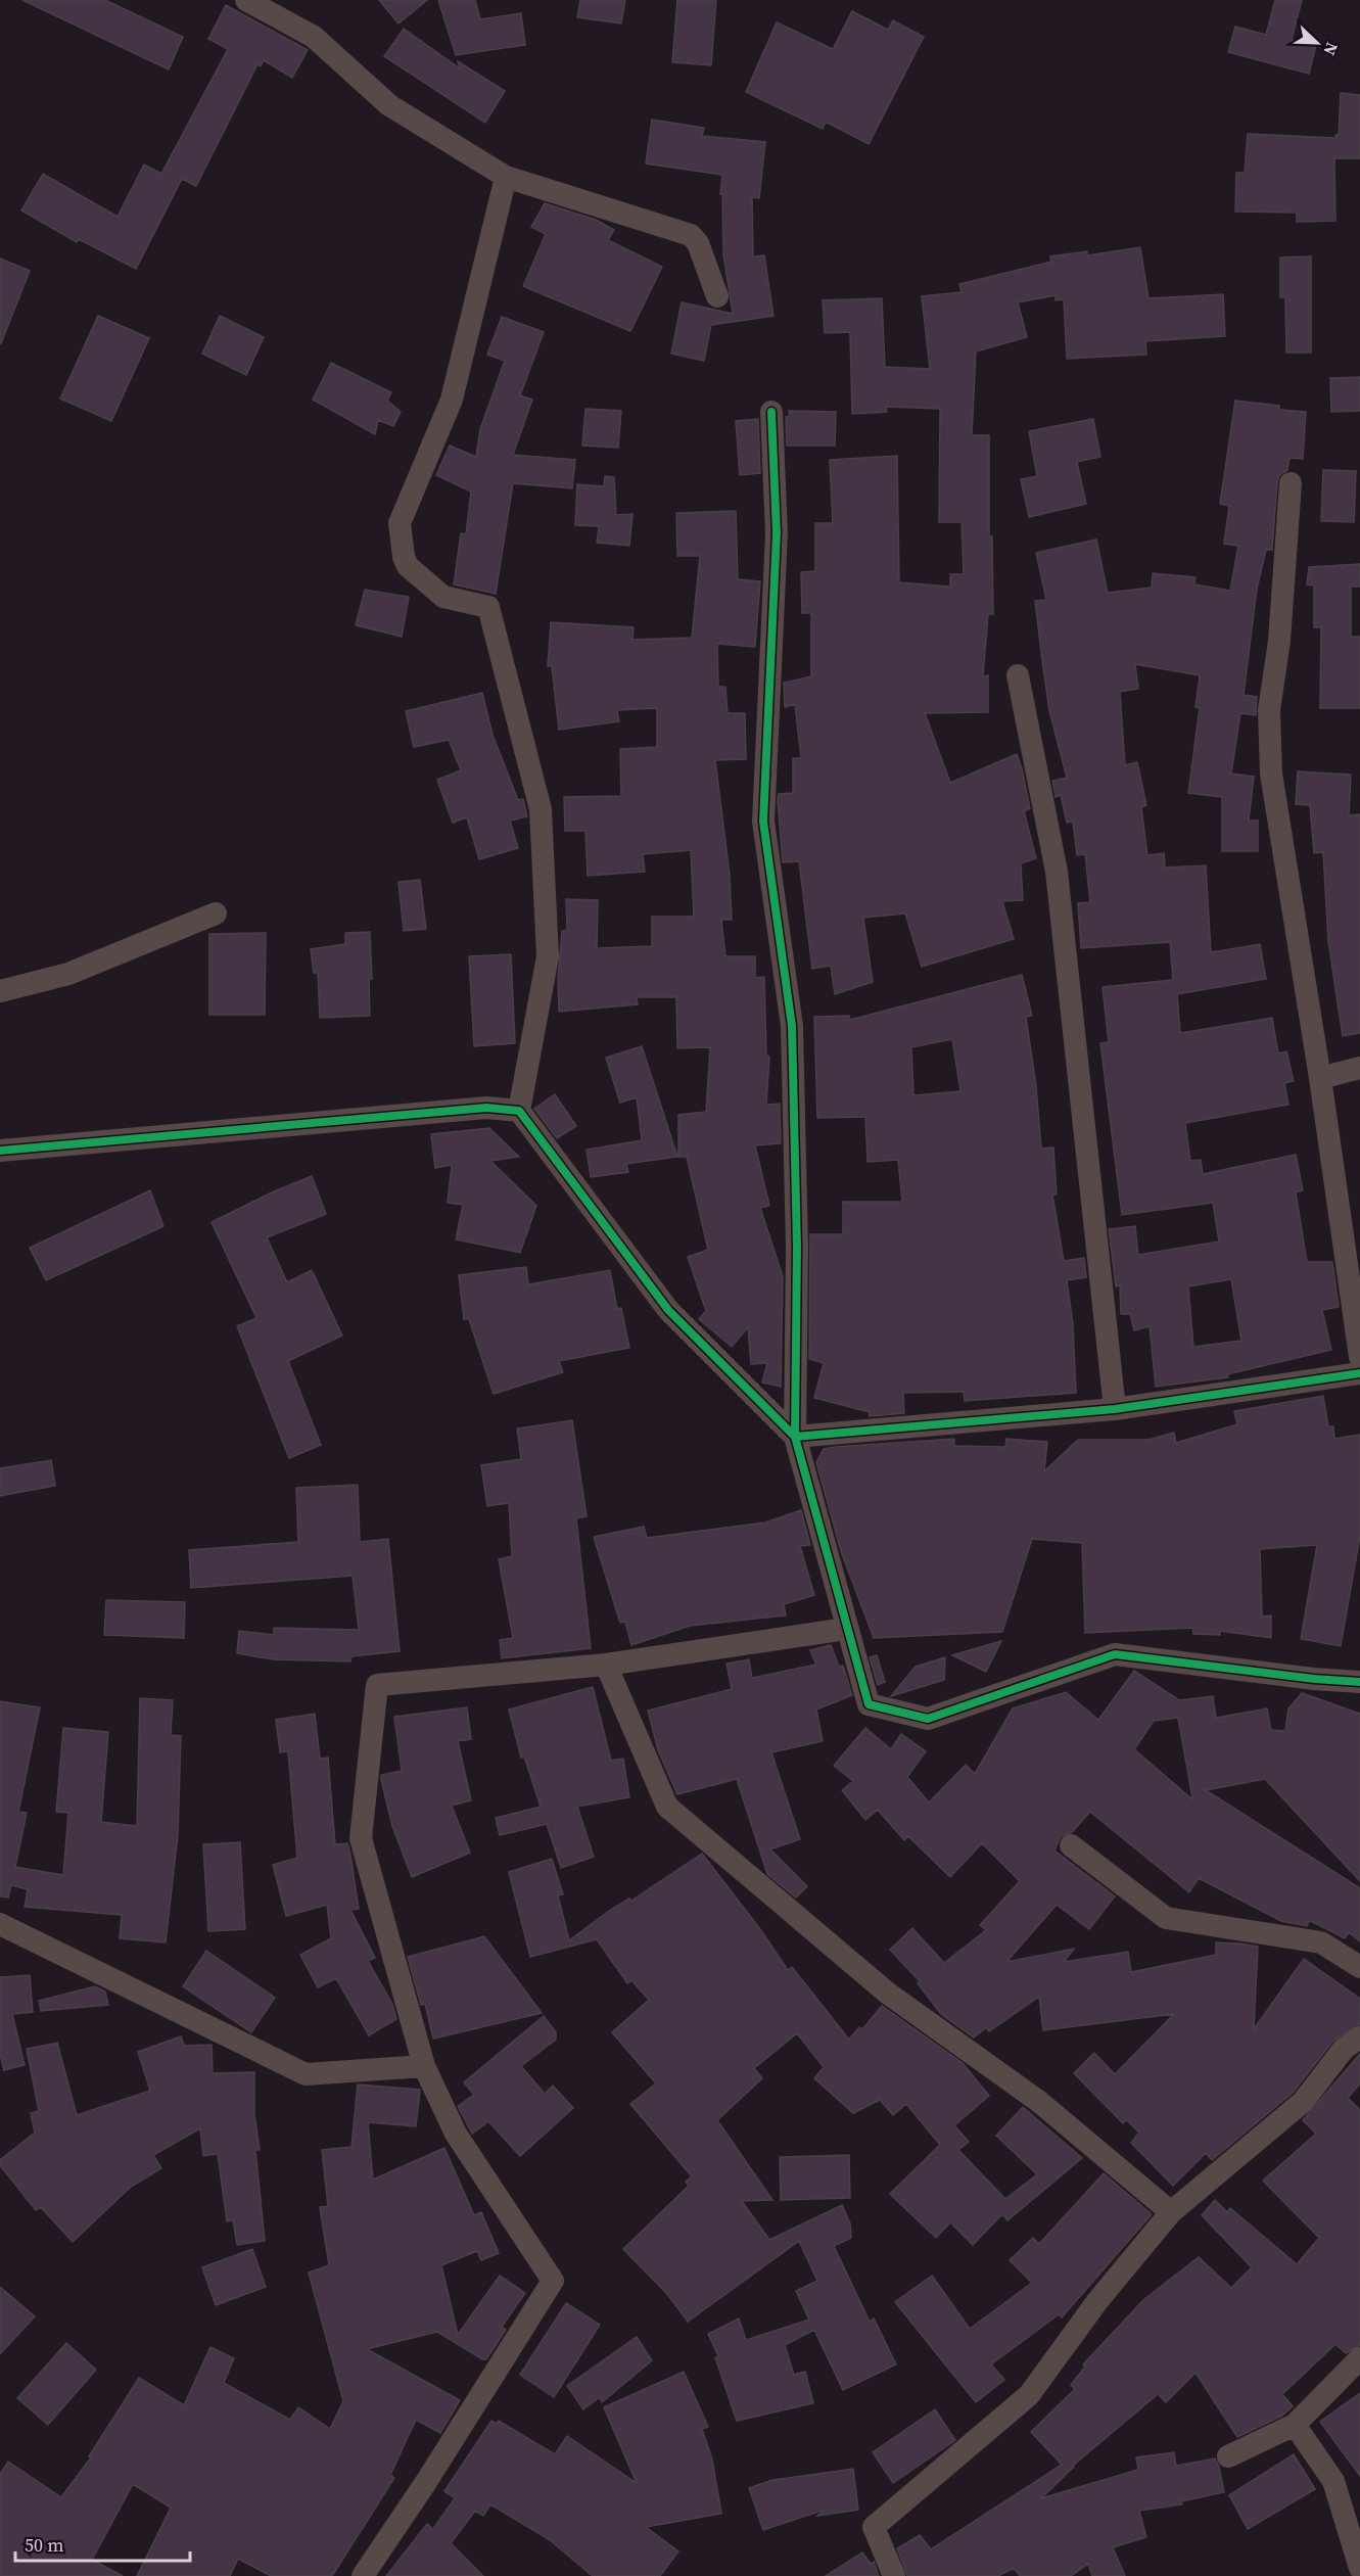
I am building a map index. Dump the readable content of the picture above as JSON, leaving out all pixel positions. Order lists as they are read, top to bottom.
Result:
{
  "scale_bar": "50 m",
  "north": "bottom right"
}
